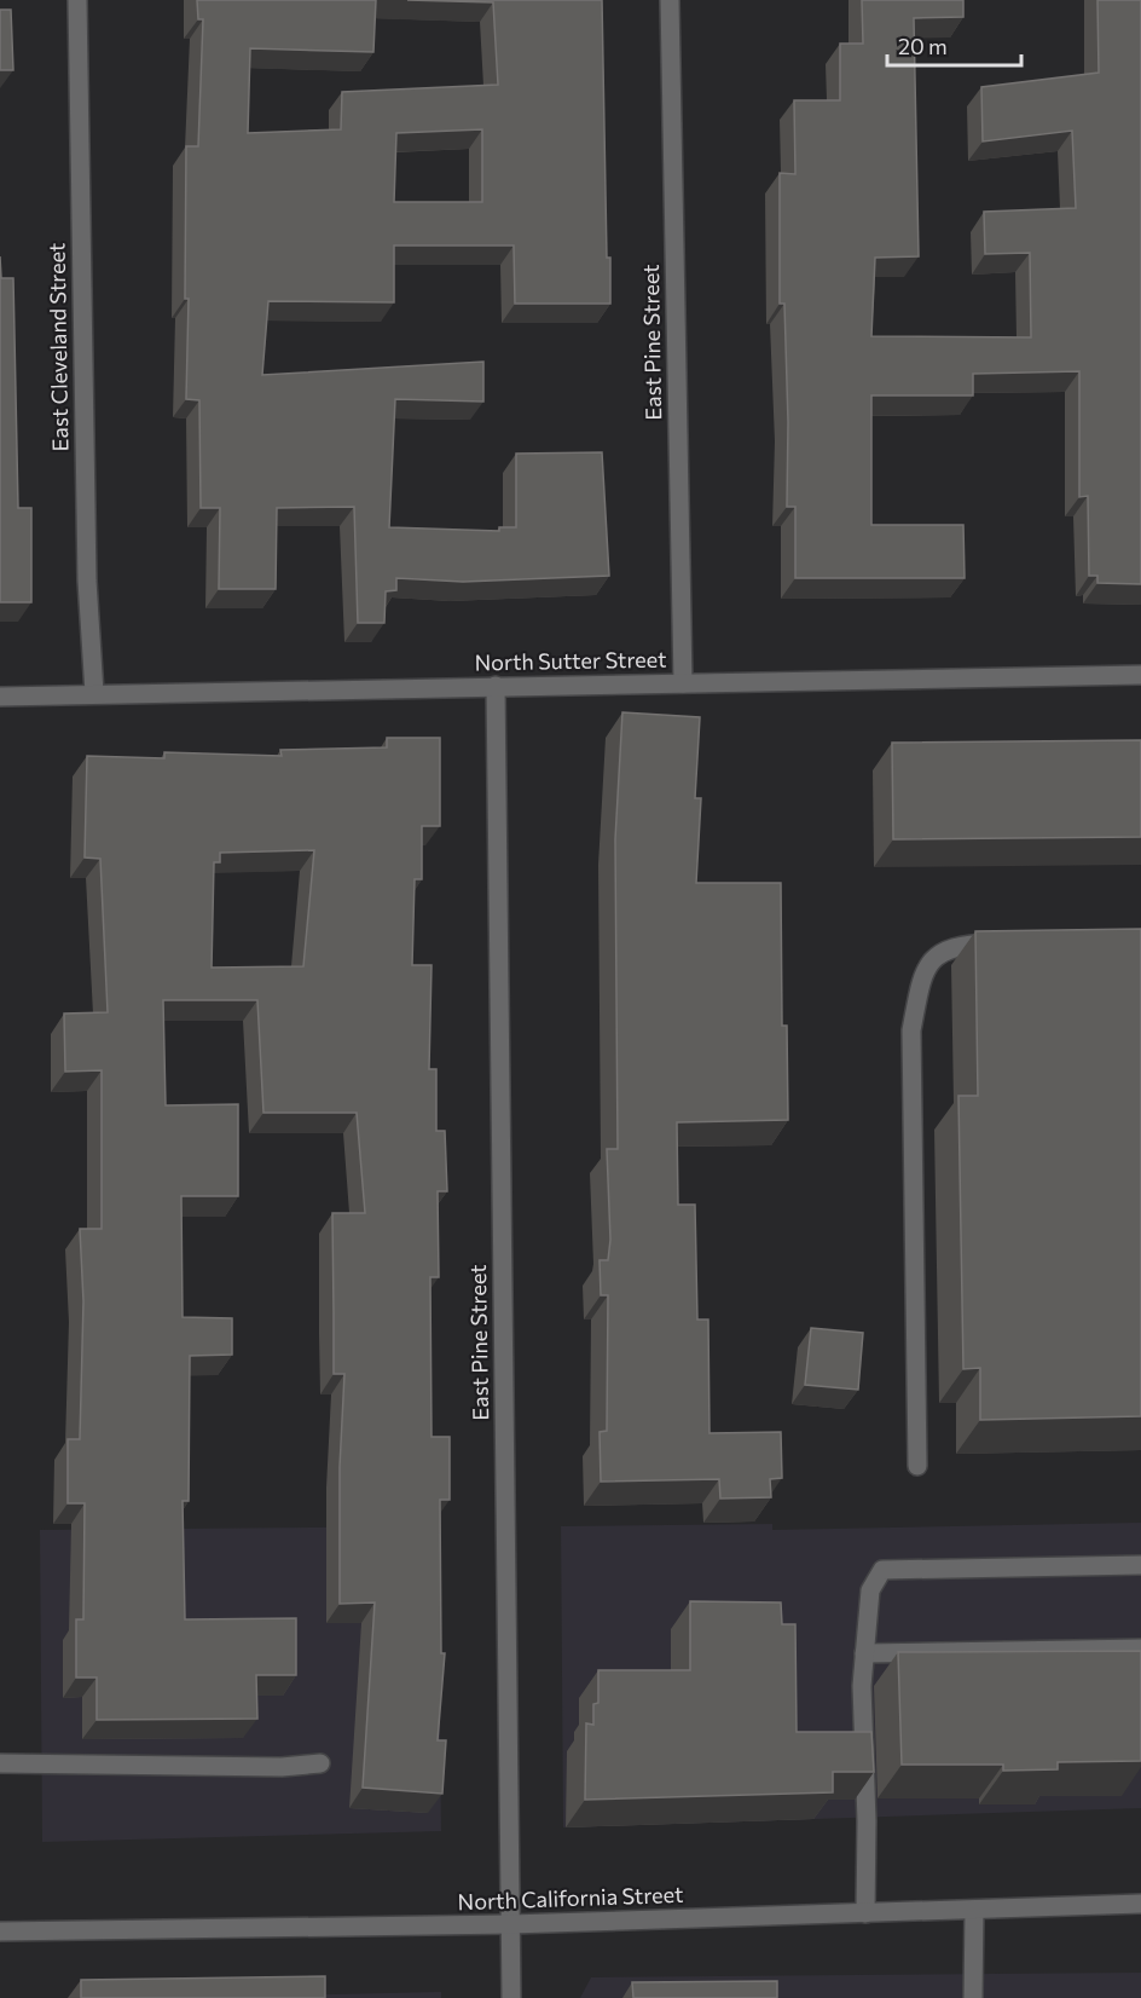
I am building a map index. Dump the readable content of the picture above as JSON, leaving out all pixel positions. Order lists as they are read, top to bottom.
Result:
{
  "streets": {
    "street": [
      "East Pine Street",
      "East Cleveland Street",
      "North Sutter Street",
      "North California Street"
    ]
  },
  "crossings": [
    ["East Pine Street", "North Sutter Street"],
    ["East Pine Street", "North California Street"],
    ["East Cleveland Street", "North Sutter Street"]
  ],
  "scale_bar": "20 m"
}
